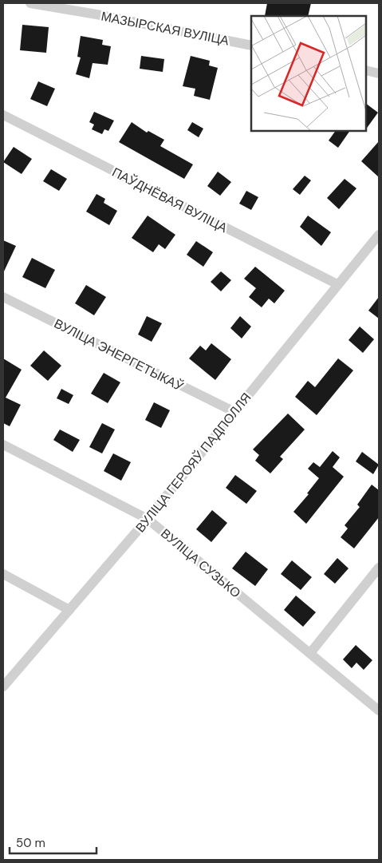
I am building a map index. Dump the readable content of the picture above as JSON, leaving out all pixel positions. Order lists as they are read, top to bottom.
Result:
{
  "streets": {
    "street": [
      "МАЗЫРСКАЯ ВУЛІЦА",
      "ПАЎДНЁВАЯ ВУЛІЦА",
      "ВУЛІЦА ЭНЕРГЕТЫКАЎ",
      "ВУЛІЦА ГЕРОЯЎ ПАДПОЛЛЯ",
      "ВУЛІЦА СУЗЬКО"
    ]
  },
  "crossings": [
    ["ПАЎДНЁВАЯ ВУЛІЦА", "ВУЛІЦА ГЕРОЯЎ ПАДПОЛЛЯ"],
    ["ВУЛІЦА ЭНЕРГЕТЫКАЎ", "ВУЛІЦА ГЕРОЯЎ ПАДПОЛЛЯ"],
    ["ВУЛІЦА ГЕРОЯЎ ПАДПОЛЛЯ", "ВУЛІЦА СУЗЬКО"]
  ],
  "scale_bar": "50 m"
}
